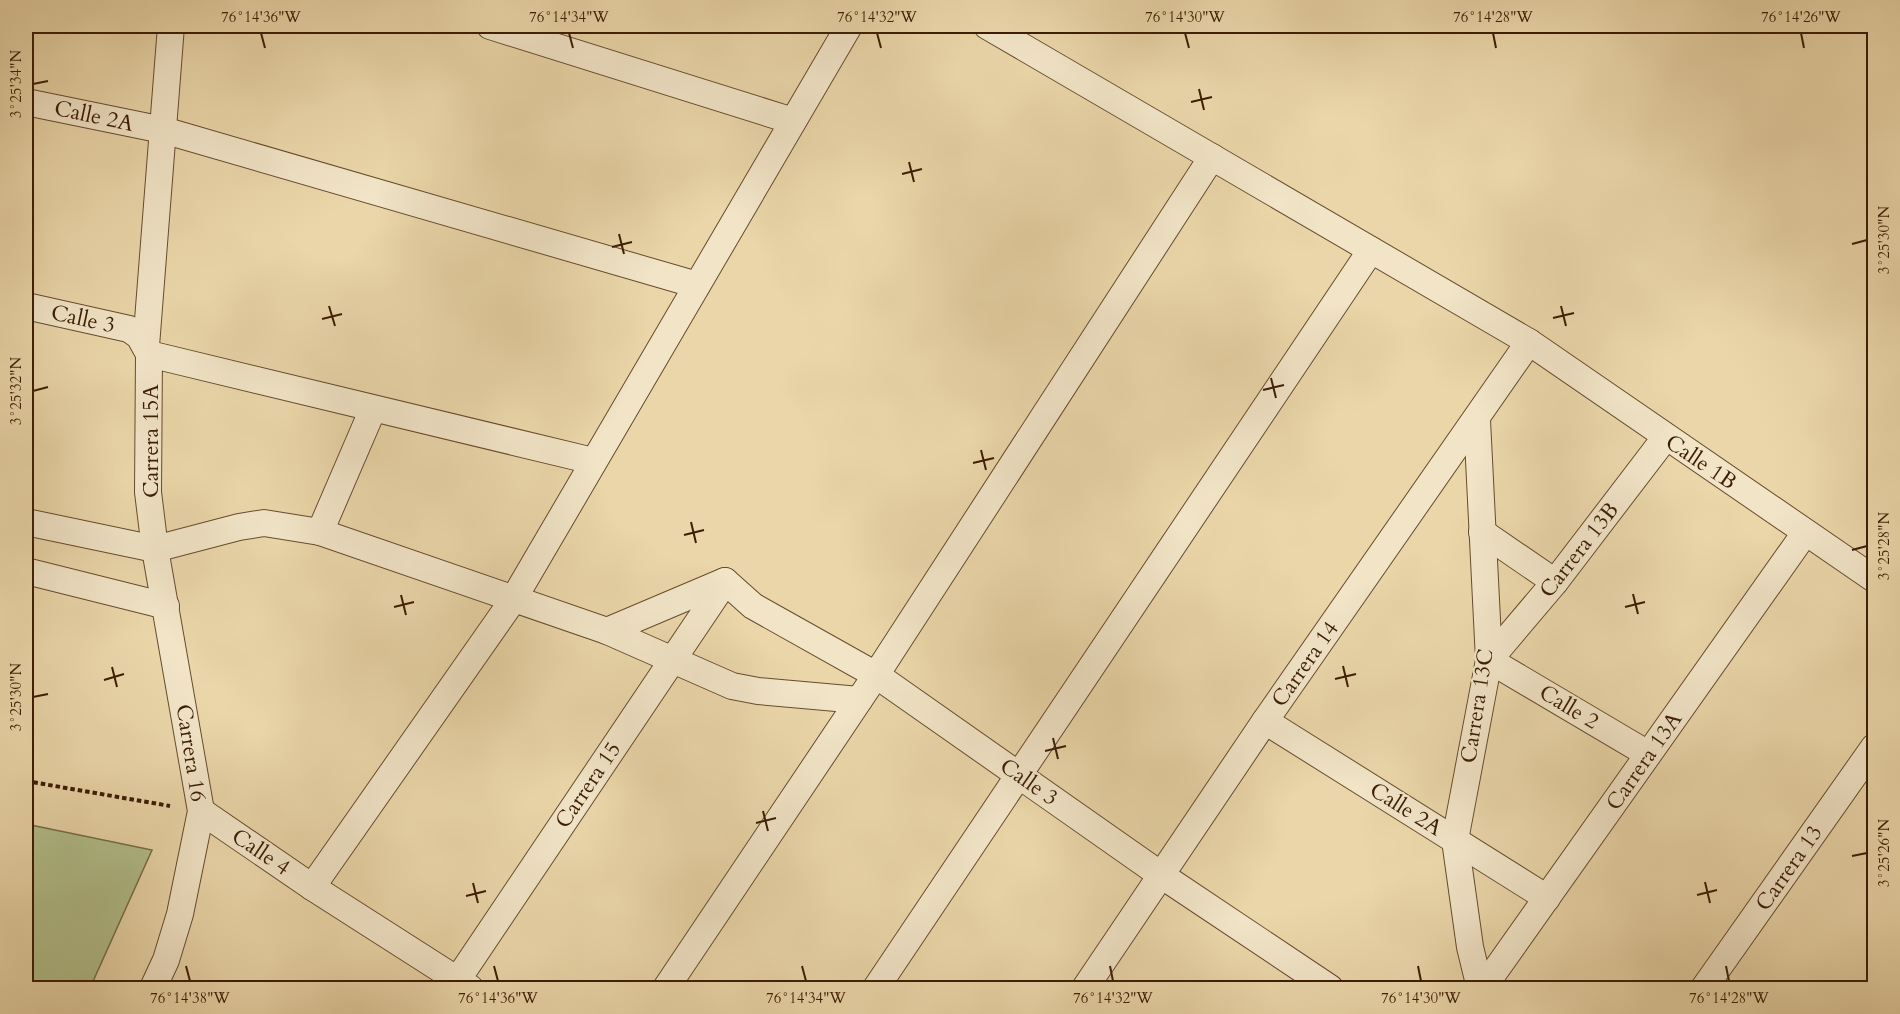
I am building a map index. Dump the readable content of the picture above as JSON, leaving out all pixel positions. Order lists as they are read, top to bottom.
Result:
{
  "streets": {
    "street": [
      "Calle 2A",
      "Calle 3",
      "Carrera 15A",
      "Calle 1B",
      "Carrera 13B",
      "Carrera 14",
      "Carrera 13C",
      "Calle 2",
      "Carrera 16",
      "Carrera 13A",
      "Carrera 15",
      "Calle 4",
      "Carrera 13"
    ]
  },
  "crossings": [
    ["Calle 2A", "Carrera 15A"],
    ["Calle 2A", "Carrera 14"],
    ["Calle 2A", "Carrera 13C"],
    ["Calle 2A", "Carrera 13A"],
    ["Calle 3", "Carrera 15A"],
    ["Calle 3", "Carrera 14"],
    ["Calle 3", "Carrera 15"],
    ["Carrera 15A", "Carrera 16"],
    ["Calle 1B", "Carrera 13B"],
    ["Calle 1B", "Carrera 14"],
    ["Calle 1B", "Carrera 13A"],
    ["Carrera 13B", "Carrera 13C"],
    ["Carrera 13B", "Calle 2"],
    ["Carrera 14", "Carrera 13C"],
    ["Carrera 13C", "Calle 2"],
    ["Carrera 13C", "Carrera 13A"],
    ["Calle 2", "Carrera 13A"],
    ["Carrera 16", "Calle 4"],
    ["Carrera 15", "Calle 4"]
  ],
  "coordinates": [
    "76°14'36\"W",
    "76°14'34\"W",
    "76°14'32\"W",
    "76°14'30\"W",
    "76°14'28\"W",
    "76°14'26\"W",
    "3°25'34\"N",
    "3°25'30\"N",
    "3°25'32\"N",
    "3°25'28\"N",
    "3°25'26\"N",
    "76°14'38\"W"
  ]
}
